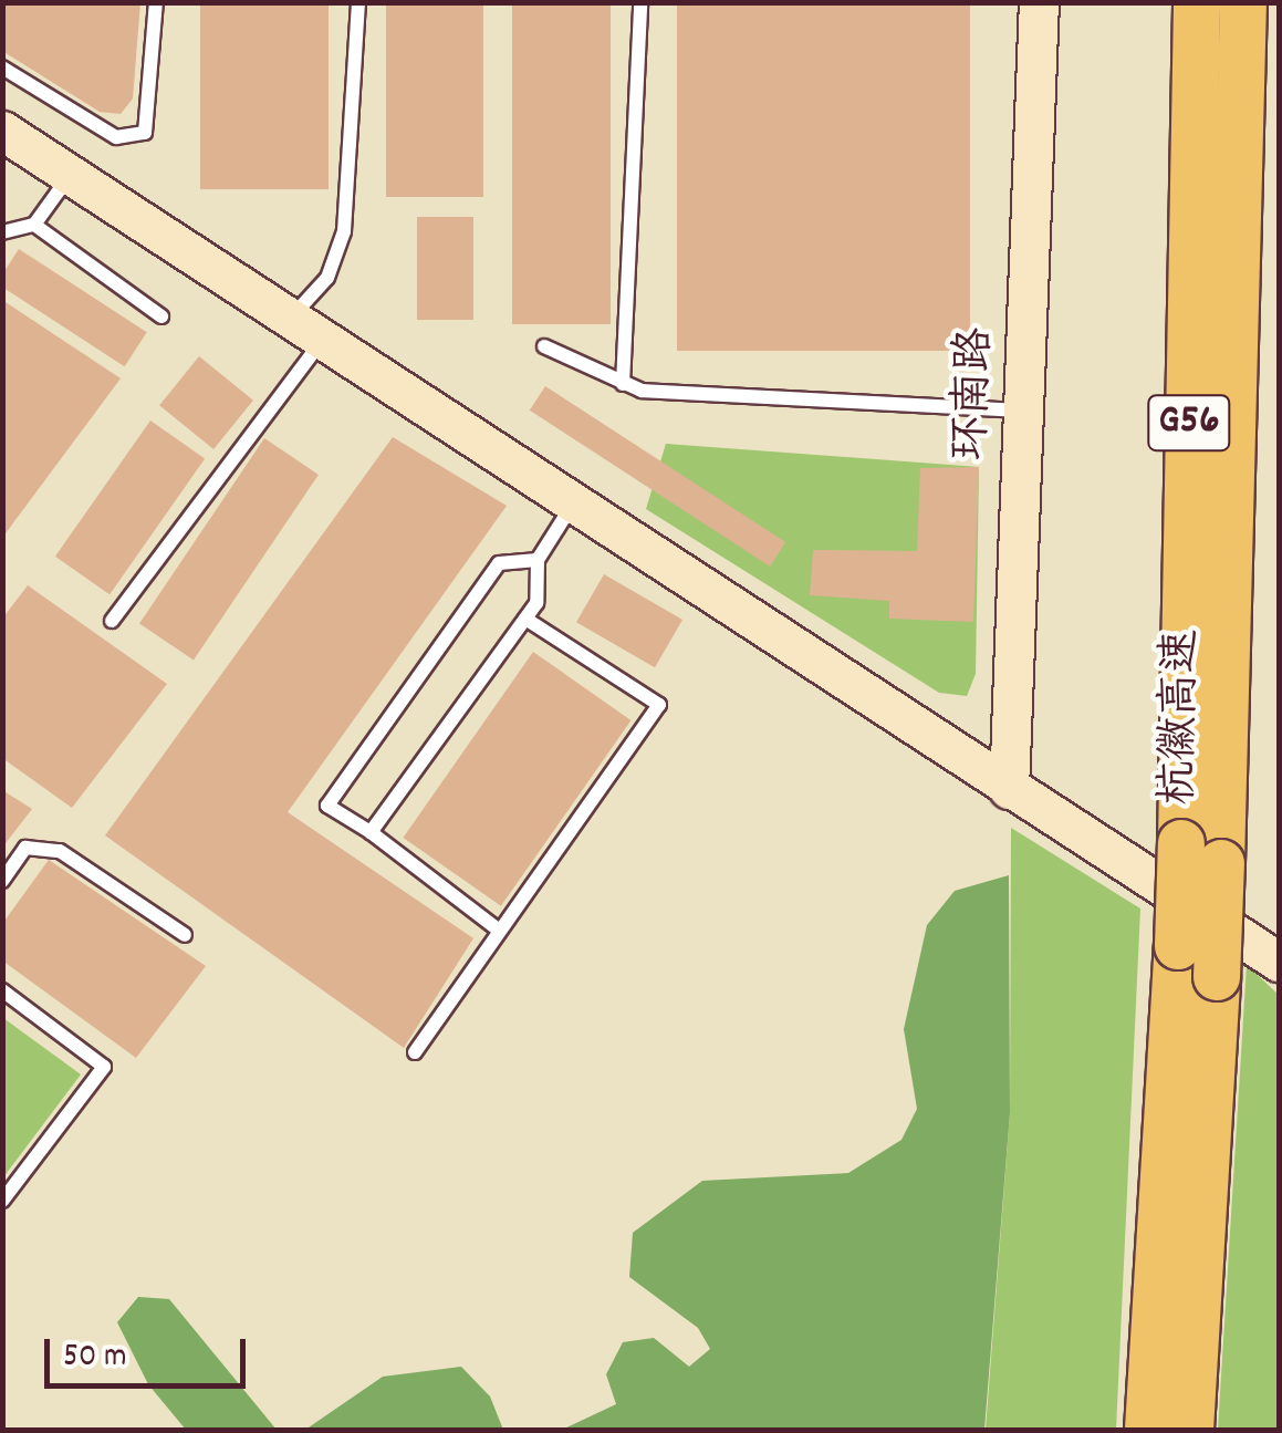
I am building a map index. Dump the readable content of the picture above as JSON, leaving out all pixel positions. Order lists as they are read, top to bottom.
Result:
{
  "streets": {
    "highway": ["G56", "杭徽高速"],
    "street": ["环南路"]
  },
  "scale_bar": "50 m"
}
